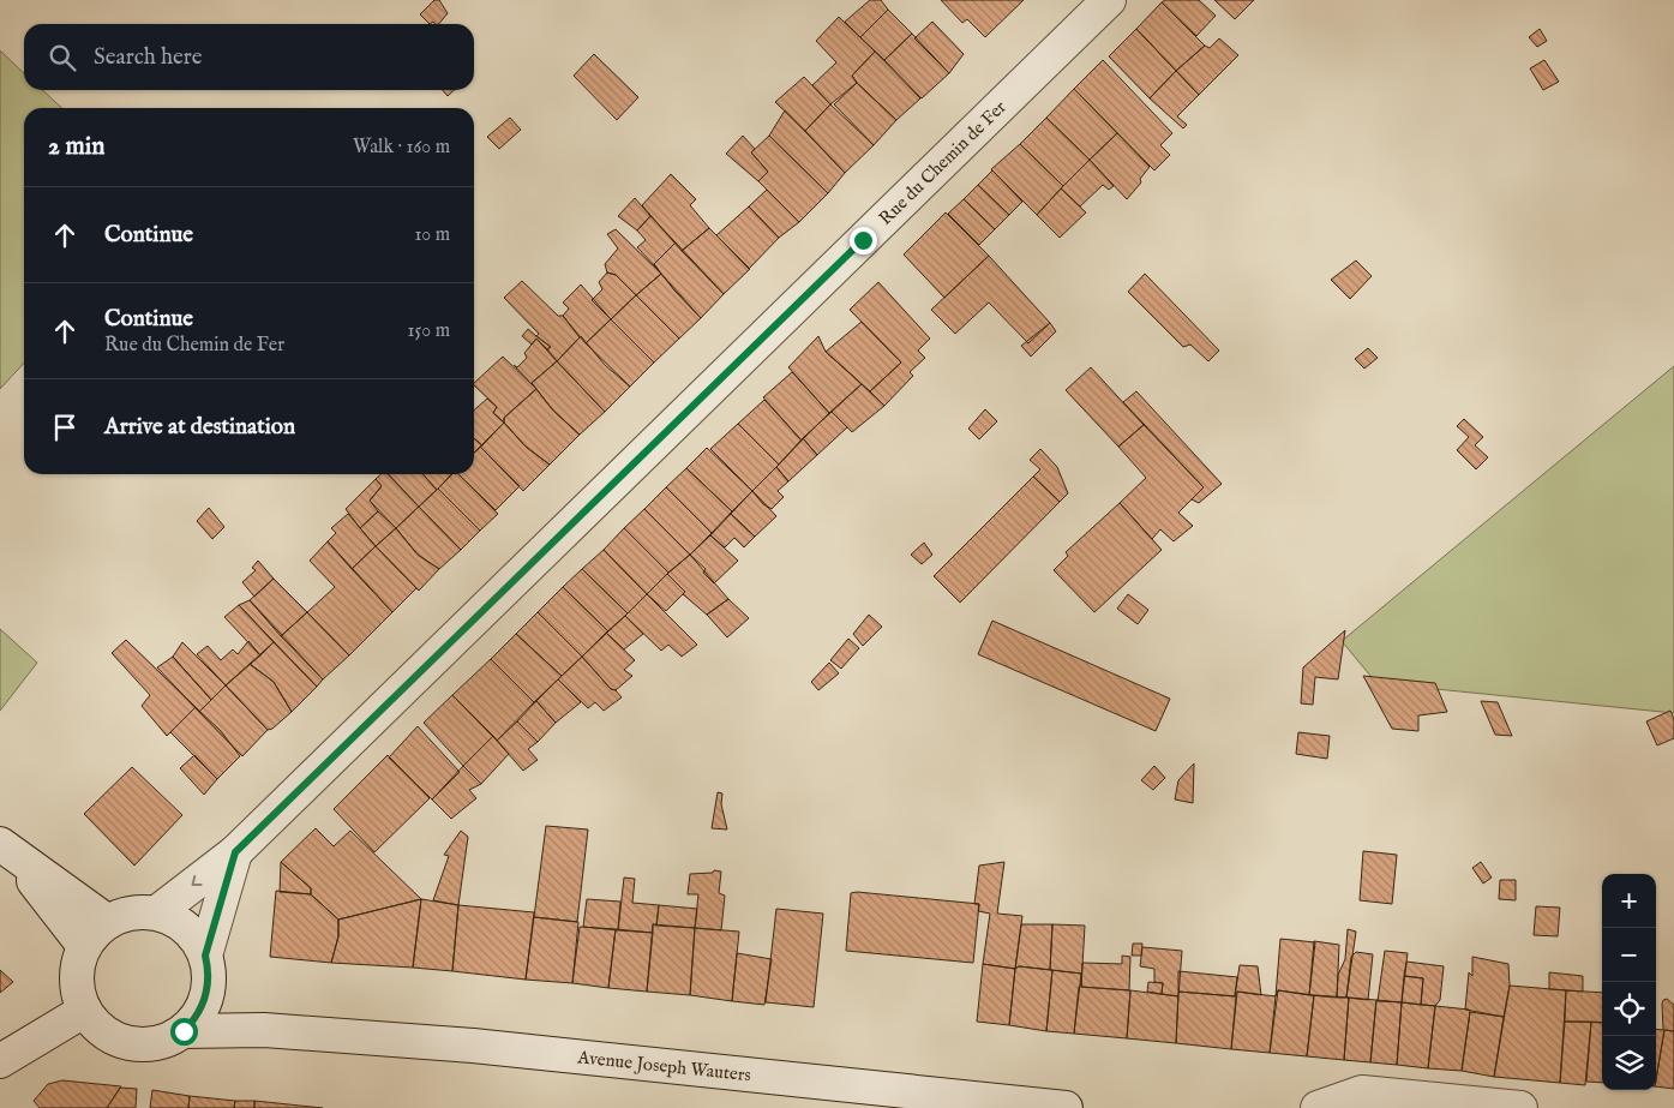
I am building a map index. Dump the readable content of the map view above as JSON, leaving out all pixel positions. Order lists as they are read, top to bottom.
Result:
{
  "streets": {
    "street": ["Rue du Chemin de Fer", "Avenue Joseph Wauters"]
  },
  "crossings": [
    ["Rue du Chemin de Fer", "Avenue Joseph Wauters"]
  ],
  "page": {
    "search": "Search here",
    "heading": ["2 min", "Walk · 160 m"],
    "list": [
      ["Continue", "10 m"],
      ["Continue", "Rue du Chemin de Fer", "150 m"],
      "Arrive at destination"
    ],
    "map_buttons": ["+", "−"]
  }
}
